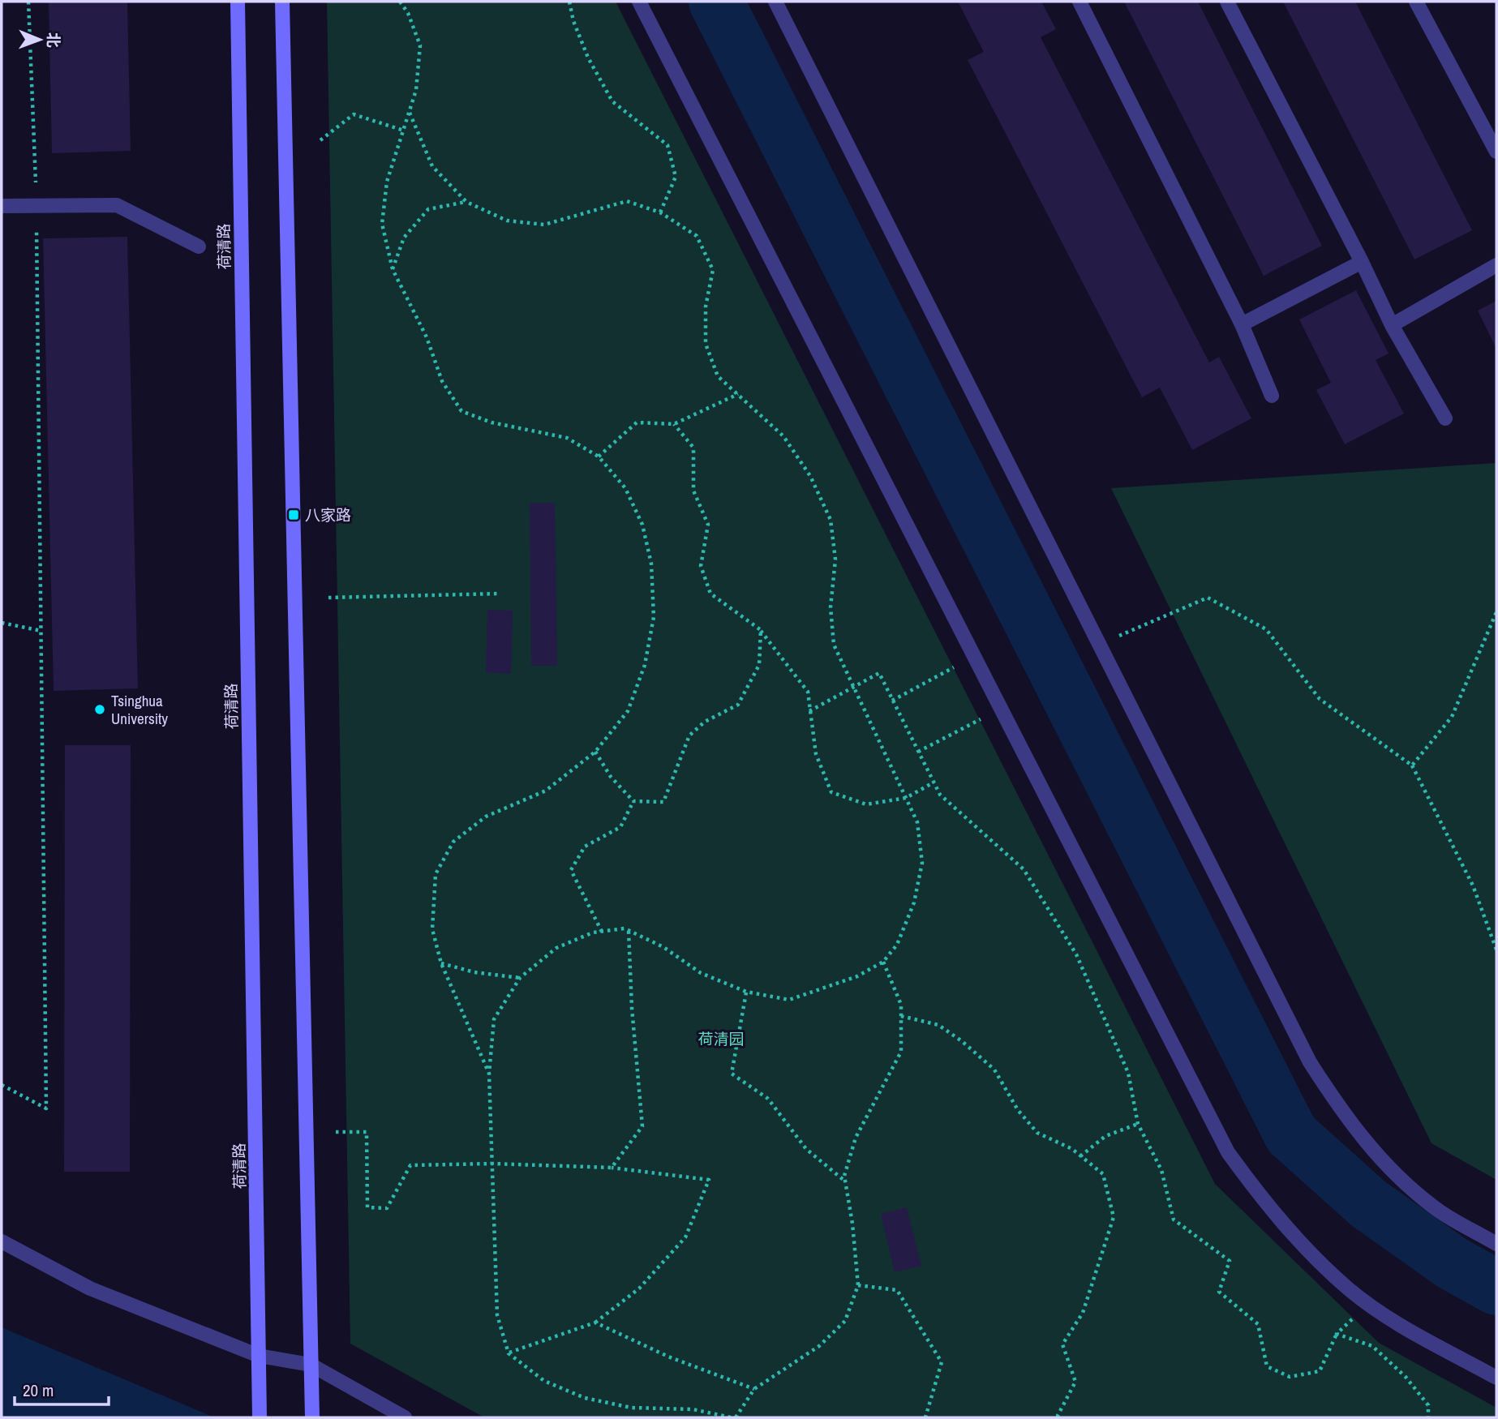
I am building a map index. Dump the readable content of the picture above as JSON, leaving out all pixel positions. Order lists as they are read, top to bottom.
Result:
{
  "streets": {
    "main road": ["荷清路"]
  },
  "parks": ["荷清园"],
  "places": {
    "transit": ["八家路"],
    "other": ["Tsinghua University"]
  },
  "scale_bar": "20 m",
  "north": "right"
}
